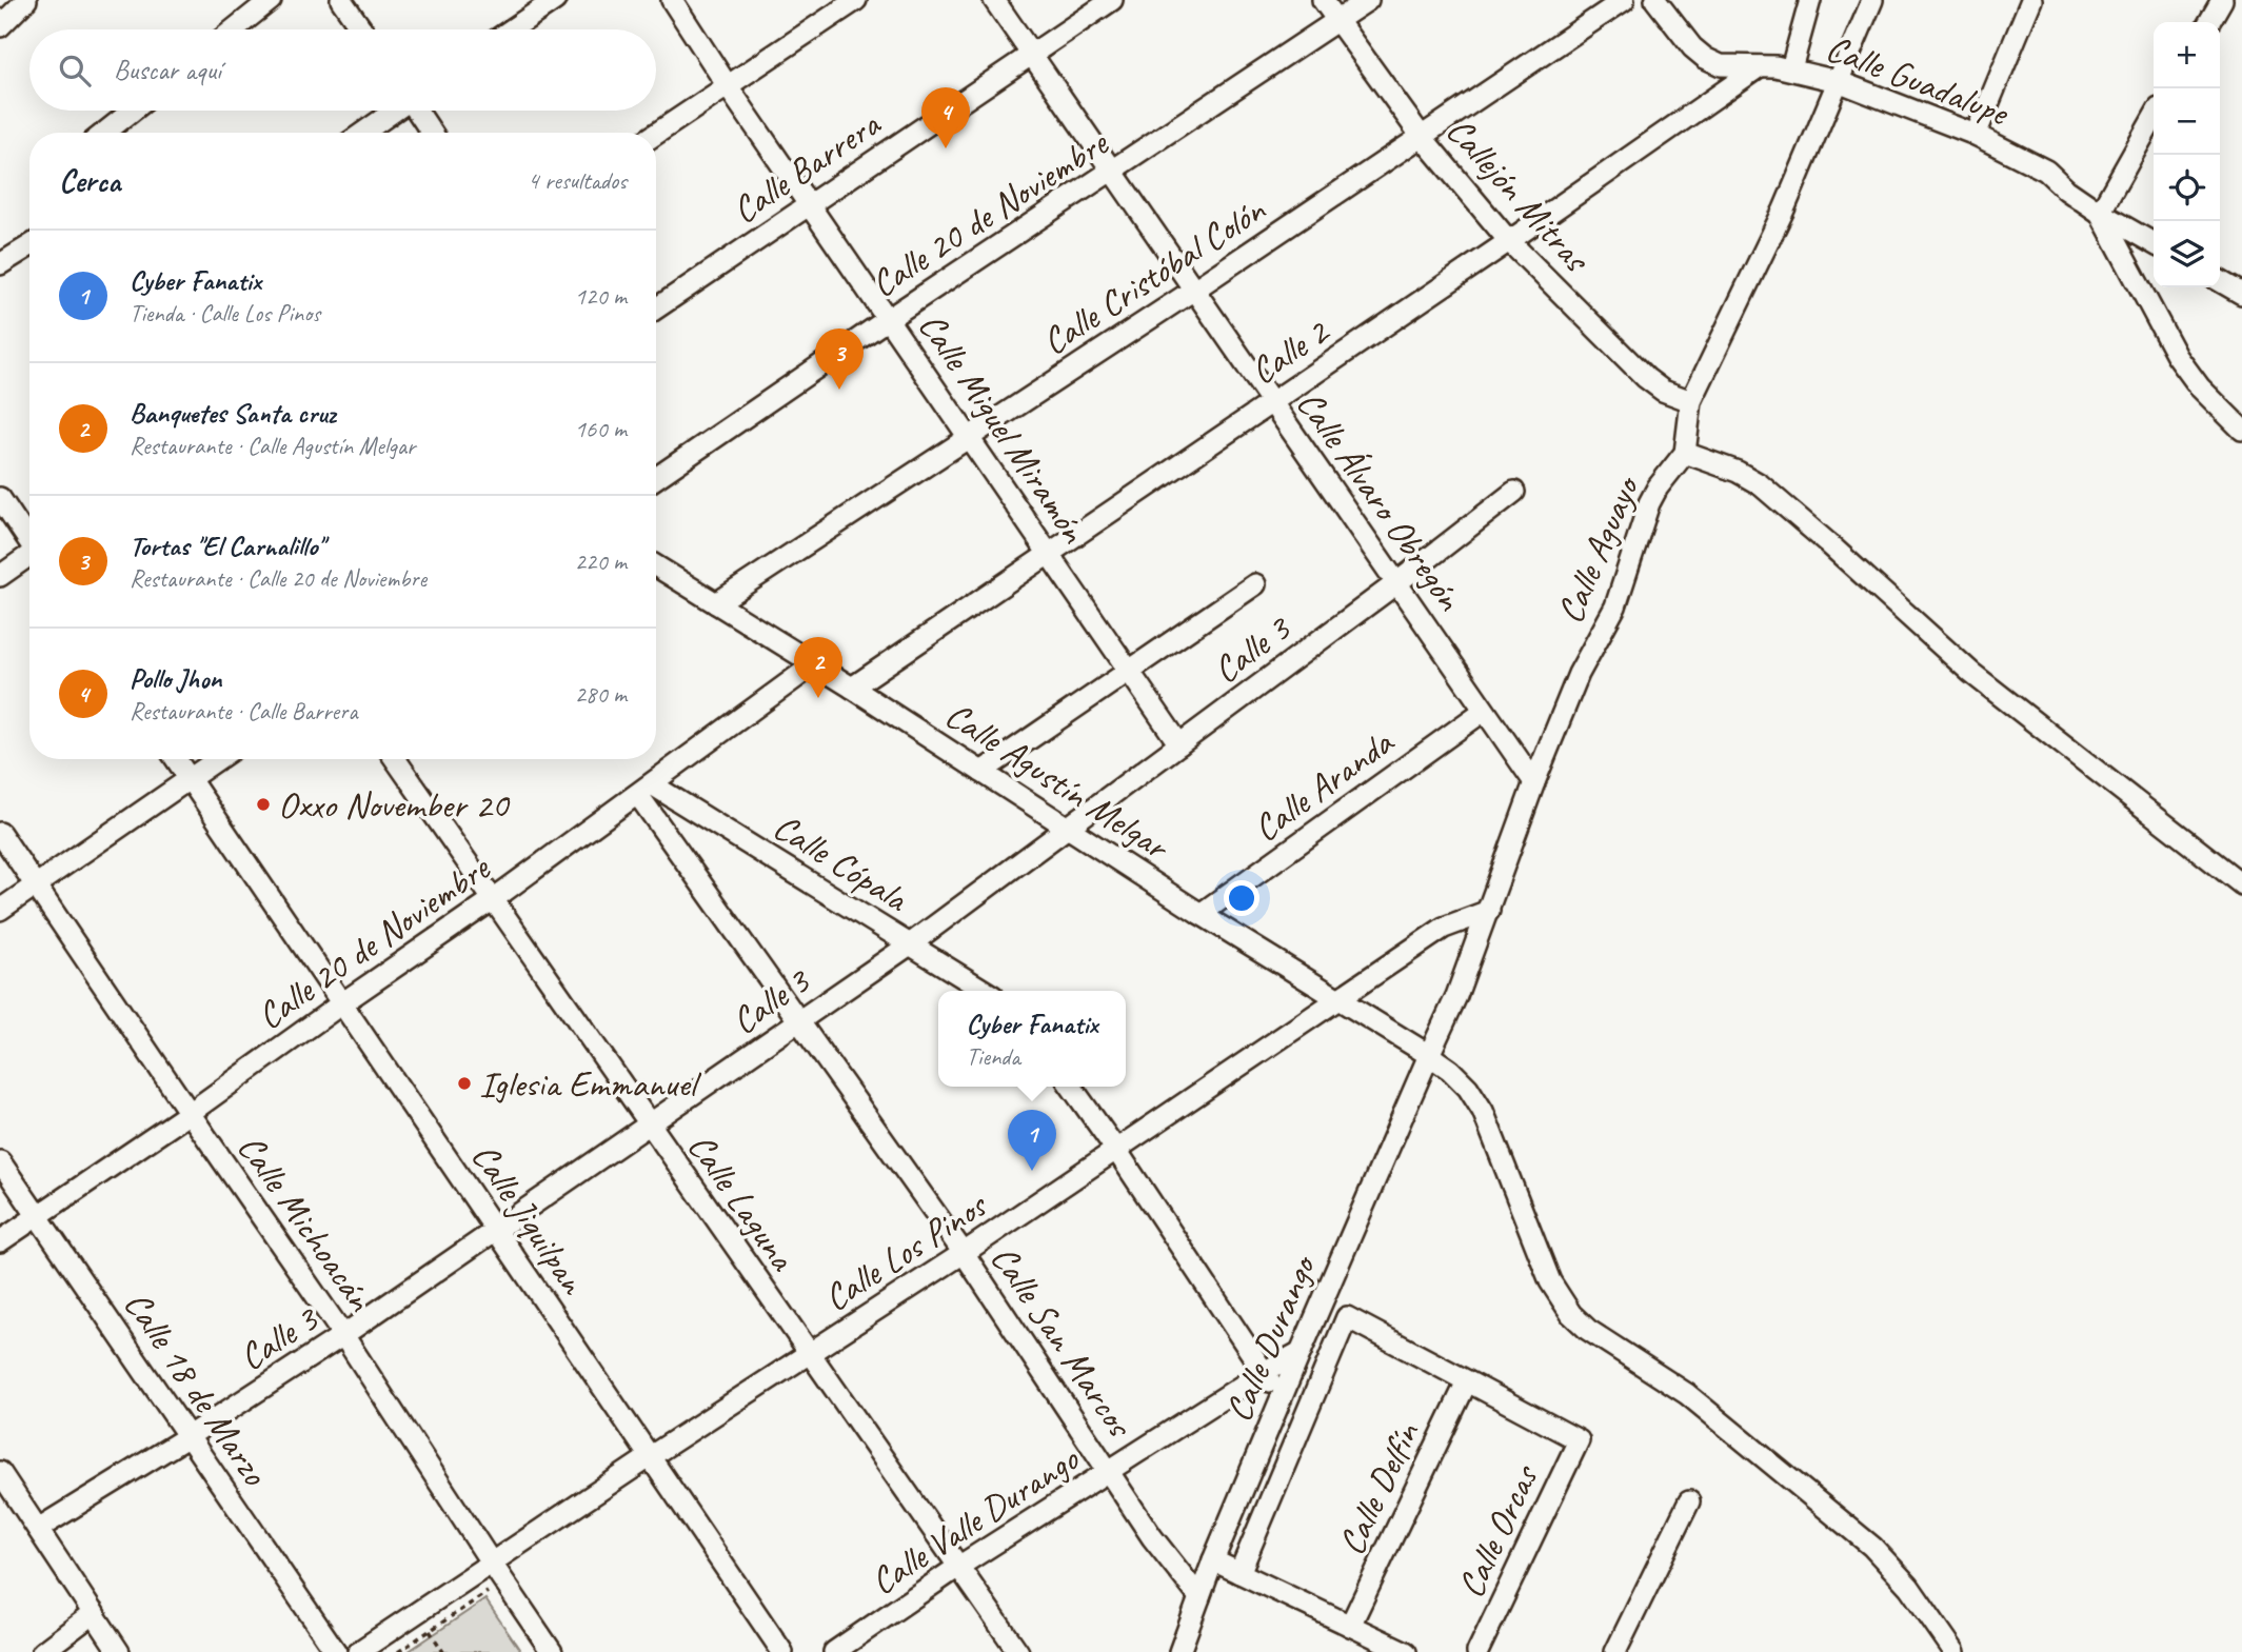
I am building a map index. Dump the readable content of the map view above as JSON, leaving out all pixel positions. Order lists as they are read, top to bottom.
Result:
{
  "streets": {
    "street": [
      "Calle Guadalupe",
      "Calle Barrera",
      "Callejón Mitras",
      "Calle 20 de Noviembre",
      "Calle Cristóbal Colón",
      "Calle 2",
      "Calle Miguel Miramón",
      "Calle Álvaro Obregón",
      "Calle Aguayo",
      "Calle 3",
      "Calle Agustín Melgar",
      "Calle Aranda",
      "Calle Cópala",
      "Calle Laguna",
      "Calle Jiquilpan",
      "Calle Michoacán",
      "Calle Los Pinos",
      "Calle Durango",
      "Calle San Marcos",
      "Calle 18 de Marzo",
      "Calle Delfín",
      "Calle Valle Durango",
      "Calle Orcas"
    ]
  },
  "crossings": [
    ["Calle Guadalupe", "Calle 2"],
    ["Calle Guadalupe", "Calle Aguayo"],
    ["Calle Barrera", "Calle Miguel Miramón"],
    ["Calle Barrera", "Calle Álvaro Obregón"],
    ["Callejón Mitras", "Calle 20 de Noviembre"],
    ["Callejón Mitras", "Calle Cristóbal Colón"],
    ["Callejón Mitras", "Calle 2"],
    ["Callejón Mitras", "Calle Aguayo"],
    ["Calle 20 de Noviembre", "Calle Miguel Miramón"],
    ["Calle 20 de Noviembre", "Calle Álvaro Obregón"],
    ["Calle 20 de Noviembre", "Calle Agustín Melgar"],
    ["Calle 20 de Noviembre", "Calle Cópala"],
    ["Calle 20 de Noviembre", "Calle Laguna"],
    ["Calle 20 de Noviembre", "Calle Jiquilpan"],
    ["Calle 20 de Noviembre", "Calle Michoacán"],
    ["Calle 20 de Noviembre", "Calle San Marcos"],
    ["Calle 20 de Noviembre", "Calle 18 de Marzo"],
    ["Calle Cristóbal Colón", "Calle Miguel Miramón"],
    ["Calle Cristóbal Colón", "Calle Álvaro Obregón"],
    ["Calle Cristóbal Colón", "Calle Agustín Melgar"],
    ["Calle 2", "Calle Miguel Miramón"],
    ["Calle 2", "Calle Álvaro Obregón"],
    ["Calle 2", "Calle Agustín Melgar"],
    ["Calle Miguel Miramón", "Calle 3"],
    ["Calle Álvaro Obregón", "Calle Aguayo"],
    ["Calle Álvaro Obregón", "Calle 3"],
    ["Calle Álvaro Obregón", "Calle Aranda"],
    ["Calle Aguayo", "Calle Agustín Melgar"],
    ["Calle Aguayo", "Calle Los Pinos"],
    ["Calle Aguayo", "Calle Durango"],
    ["Calle 3", "Calle Agustín Melgar"],
    ["Calle 3", "Calle Cópala"],
    ["Calle 3", "Calle Laguna"],
    ["Calle 3", "Calle Jiquilpan"],
    ["Calle 3", "Calle Michoacán"],
    ["Calle 3", "Calle San Marcos"],
    ["Calle 3", "Calle 18 de Marzo"],
    ["Calle Agustín Melgar", "Calle Aranda"],
    ["Calle Agustín Melgar", "Calle Los Pinos"],
    ["Calle Agustín Melgar", "Calle Durango"],
    ["Calle Cópala", "Calle San Marcos"],
    ["Calle Laguna", "Calle Los Pinos"],
    ["Calle Laguna", "Calle Valle Durango"],
    ["Calle Jiquilpan", "Calle Los Pinos"],
    ["Calle Michoacán", "Calle Los Pinos"],
    ["Calle Los Pinos", "Calle San Marcos"],
    ["Calle Durango", "Calle San Marcos"],
    ["Calle Durango", "Calle Valle Durango"],
    ["Calle San Marcos", "Calle Valle Durango"],
    ["Calle Delfín", "Calle Orcas"]
  ],
  "places": ["Oxxo November 20", "Iglesia Emmanuel"],
  "page": {
    "map_buttons": ["+", "−"],
    "search": "Buscar aquí",
    "pins": [
      "4",
      "3",
      "2",
      "1"
    ],
    "heading": ["Cerca", "4 resultados"],
    "list": [
      {
        "mark": "1",
        "name": "Cyber Fanatix",
        "note": "Tienda · Calle Los Pinos",
        "value": "120 m"
      },
      {
        "mark": "2",
        "name": "Banquetes Santa cruz",
        "note": "Restaurante · Calle Agustín Melgar",
        "value": "160 m"
      },
      {
        "mark": "3",
        "name": "Tortas \"El Carnalillo\"",
        "note": "Restaurante · Calle 20 de Noviembre",
        "value": "220 m"
      },
      {
        "mark": "4",
        "name": "Pollo Jhon",
        "note": "Restaurante · Calle Barrera",
        "value": "280 m"
      }
    ],
    "popup": ["Cyber Fanatix", "Tienda"]
  }
}
